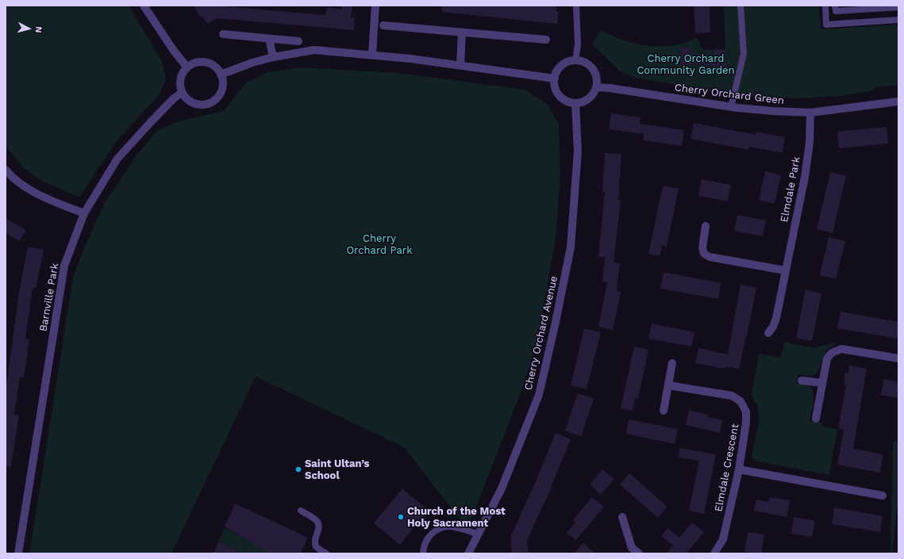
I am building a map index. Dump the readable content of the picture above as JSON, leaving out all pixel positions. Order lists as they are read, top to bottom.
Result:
{
  "streets": {
    "street": [
      "Cherry Orchard Green",
      "Elmdale Park",
      "Barnville Park",
      "Cherry Orchard Avenue",
      "Elmdale Crescent"
    ]
  },
  "crossings": [
    ["Cherry Orchard Green", "Elmdale Park"],
    ["Cherry Orchard Green", "Cherry Orchard Avenue"]
  ],
  "parks": ["Cherry Orchard Community Garden", "Cherry Orchard Park"],
  "places": ["Saint Ultan’s School", "Church of the Most Holy Sacrament"],
  "north": "right"
}
